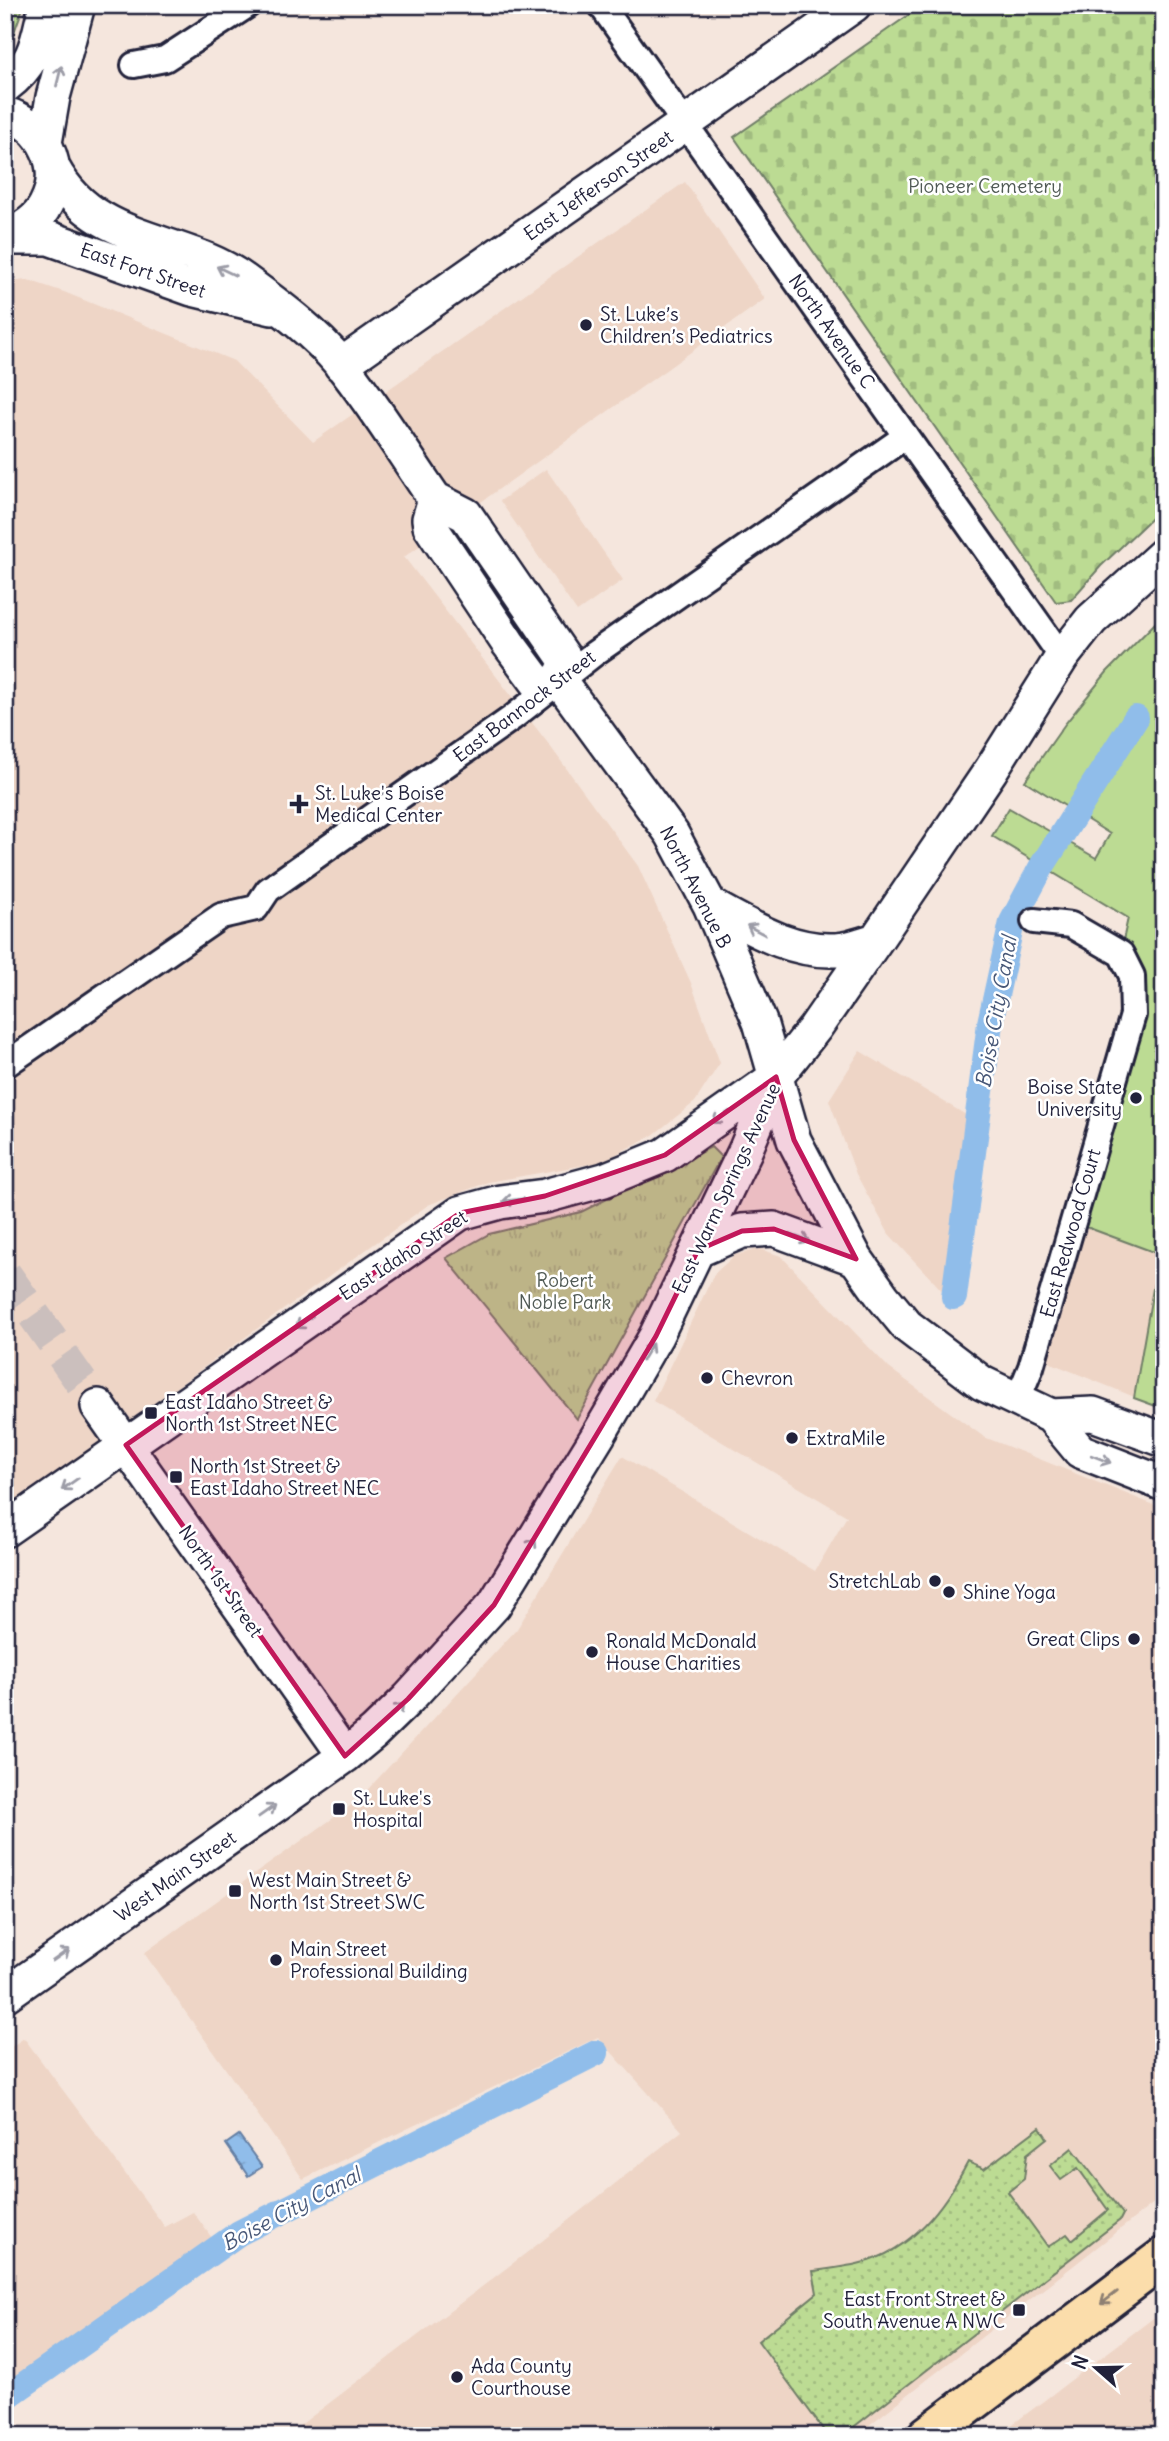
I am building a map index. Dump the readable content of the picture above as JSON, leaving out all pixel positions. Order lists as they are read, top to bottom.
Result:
{
  "streets": {
    "main road": [
      "East Jefferson Street",
      "East Fort Street",
      "North Avenue B",
      "East Warm Springs Avenue",
      "East Idaho Street",
      "North 1st Street",
      "West Main Street"
    ],
    "street": ["North Avenue C", "East Bannock Street", "East Redwood Court"]
  },
  "crossings": [
    ["East Jefferson Street", "East Fort Street"],
    ["East Jefferson Street", "North Avenue C"],
    ["North Avenue C", "East Bannock Street"],
    ["North Avenue C", "East Warm Springs Avenue"],
    ["East Bannock Street", "North Avenue B"],
    ["North Avenue B", "East Warm Springs Avenue"],
    ["North Avenue B", "East Redwood Court"],
    ["North Avenue B", "East Idaho Street"],
    ["East Warm Springs Avenue", "East Idaho Street"],
    ["East Warm Springs Avenue", "North 1st Street"],
    ["East Warm Springs Avenue", "West Main Street"],
    ["East Idaho Street", "North 1st Street"],
    ["North 1st Street", "West Main Street"]
  ],
  "one_way": ["East Warm Springs Avenue", "East Idaho Street", "West Main Street"],
  "water": ["Boise City Canal"],
  "parks": ["Pioneer Cemetery", "Robert Noble Park"],
  "places": {
    "other": [
      "St. Luke’s Children’s Pediatrics",
      "Boise State University",
      "Chevron",
      "ExtraMile",
      "StretchLab",
      "Shine Yoga",
      "Great Clips",
      "Ronald McDonald House Charities",
      "Main Street Professional Building",
      "Ada County Courthouse"
    ],
    "health": ["St. Luke's Boise Medical Center"],
    "transit": [
      "East Idaho Street & North 1st Street NEC",
      "North 1st Street & East Idaho Street NEC",
      "St. Luke's Hospital",
      "West Main Street & North 1st Street SWC",
      "East Front Street & South Avenue A NWC"
    ]
  },
  "north": "left"
}
